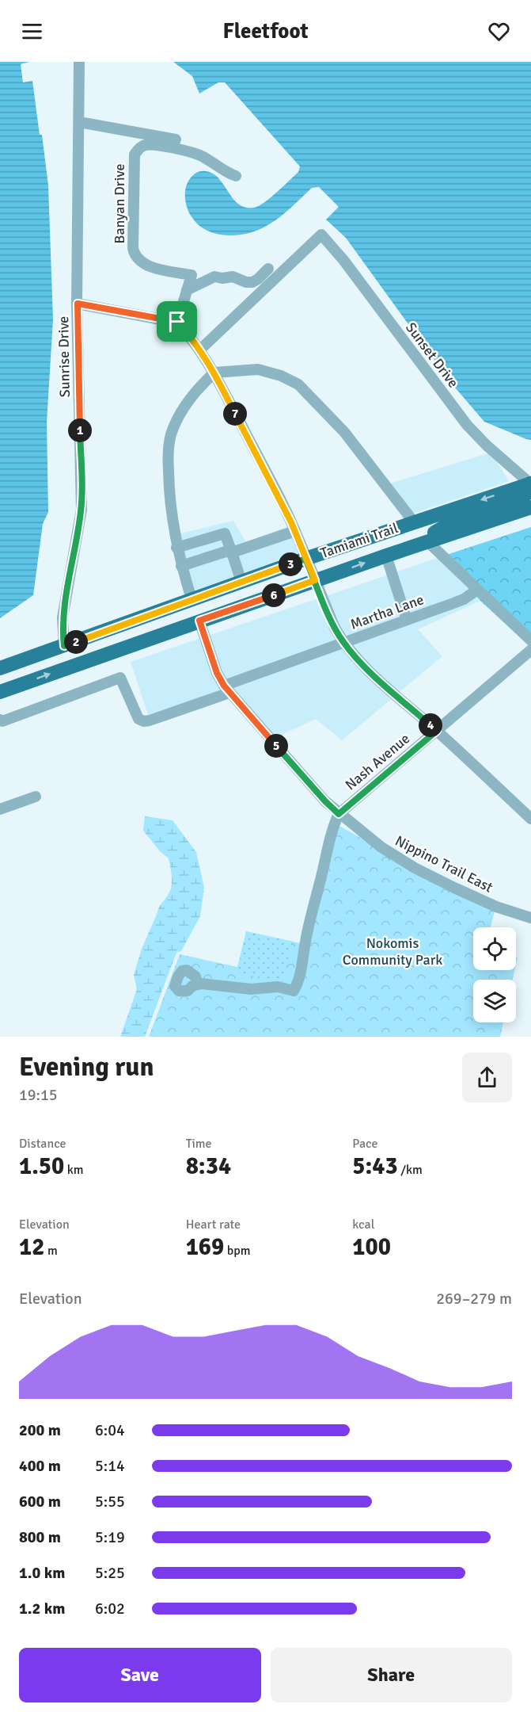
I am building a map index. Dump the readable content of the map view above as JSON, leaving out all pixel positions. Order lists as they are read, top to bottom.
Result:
{
  "streets": {
    "main road": ["Tamiami Trail"],
    "street": [
      "Banyan Drive",
      "Sunset Drive",
      "Sunrise Drive",
      "Martha Lane",
      "Nash Avenue",
      "Nippino Trail East"
    ]
  },
  "crossings": [
    ["Sunset Drive", "Tamiami Trail"],
    ["Sunrise Drive", "Tamiami Trail"],
    ["Tamiami Trail", "Nippino Trail East"],
    ["Martha Lane", "Nippino Trail East"],
    ["Nash Avenue", "Nippino Trail East"]
  ],
  "parks": ["Nokomis Community Park"],
  "page": {
    "header": "Fleetfoot",
    "pins": [
      "7",
      "1",
      "3",
      "6",
      "2",
      "4",
      "5"
    ],
    "heading": ["Evening run", "19:15"],
    "stats": [
      ["Distance", "1.50 km"],
      ["Time", "8:34"],
      ["Pace", "5:43 /km"],
      ["Elevation", "12 m"],
      ["Heart rate", "169 bpm"],
      ["kcal", "100"]
    ],
    "chart": ["Elevation", "269–279 m"],
    "list": [
      {
        "name": "200 m",
        "note": "6:04"
      },
      {
        "name": "400 m",
        "note": "5:14"
      },
      {
        "name": "600 m",
        "note": "5:55"
      },
      {
        "name": "800 m",
        "note": "5:19"
      },
      {
        "name": "1.0 km",
        "note": "5:25"
      },
      {
        "name": "1.2 km",
        "note": "6:02"
      }
    ],
    "buttons": ["Save", "Share"]
  }
}
